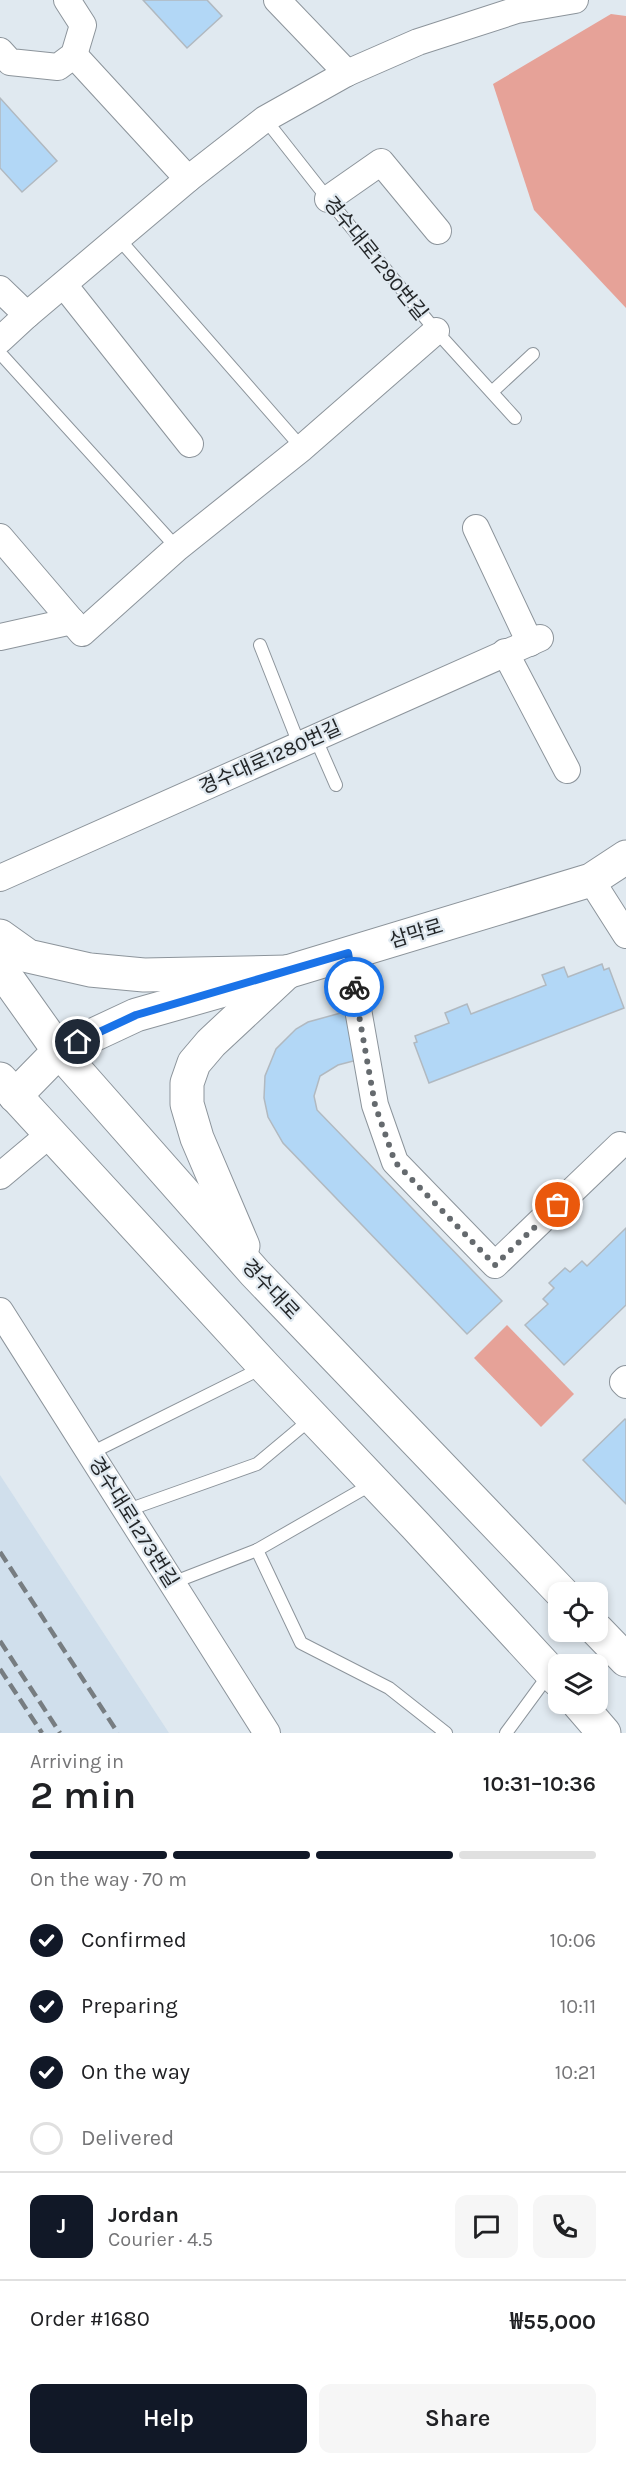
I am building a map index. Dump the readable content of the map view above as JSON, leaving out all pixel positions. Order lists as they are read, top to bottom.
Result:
{
  "streets": {
    "main road": ["삼막로", "경수대로"],
    "street": ["경수대로1280번길", "경수대로1273번길"],
    "lane": ["경수대로1290번길"]
  },
  "crossings": [
    ["삼막로", "경수대로"]
  ],
  "page": {
    "heading": ["2 min", "Arriving in", "10:31–10:36"],
    "panel": [
      "Jordan",
      "Courier · 4.5",
      "Order #1680",
      "₩55,000"
    ],
    "bar": "On the way · 70 m",
    "list": [
      ["Confirmed", "10:06"],
      ["Preparing", "10:11"],
      ["On the way", "10:21"],
      "Delivered"
    ],
    "round": "J",
    "buttons": ["Help", "Share"]
  }
}
